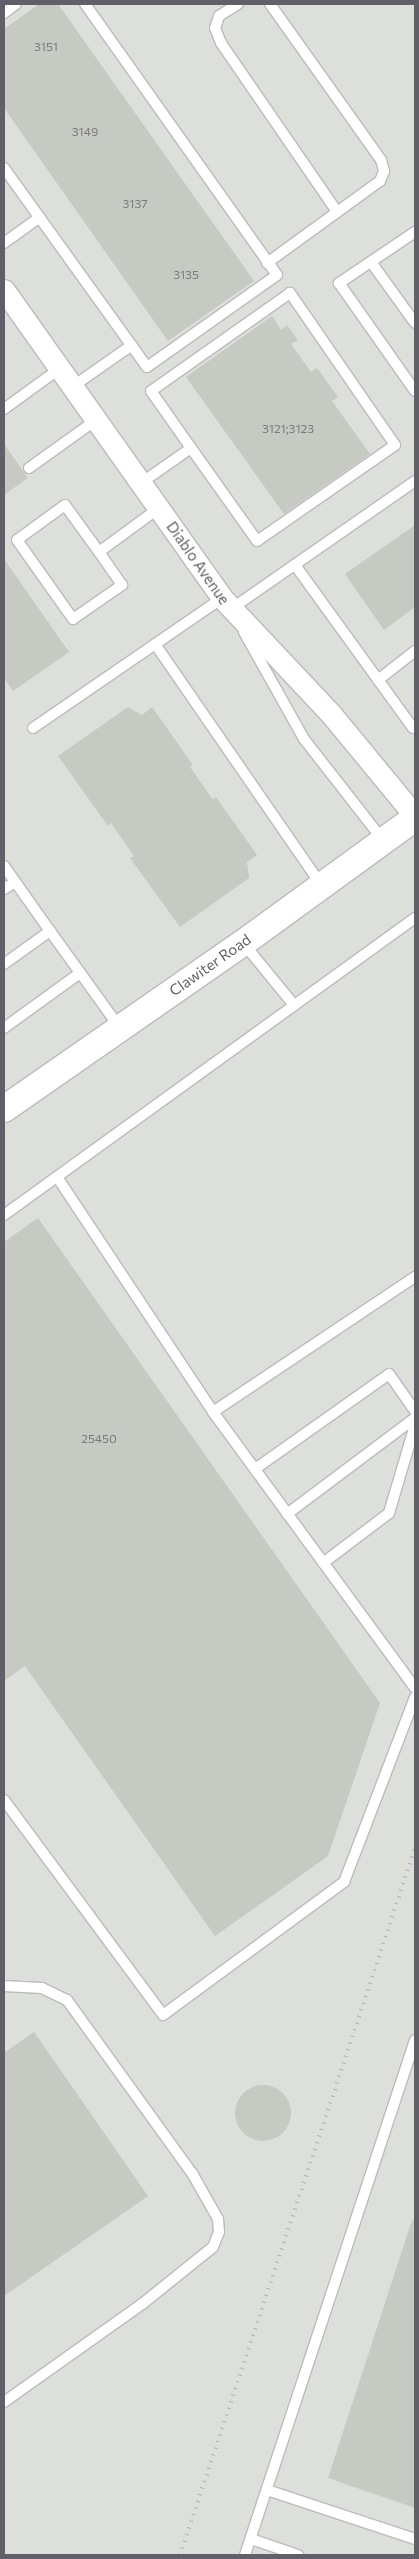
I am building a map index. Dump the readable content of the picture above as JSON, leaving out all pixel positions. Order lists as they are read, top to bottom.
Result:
{
  "streets": {
    "street": ["Diablo Avenue", "Clawiter Road"]
  },
  "crossings": [
    ["Diablo Avenue", "Clawiter Road"]
  ],
  "house_numbers": [
    "3151",
    "3149",
    "3137",
    "3135",
    "3121;3123",
    "25450"
  ]
}
